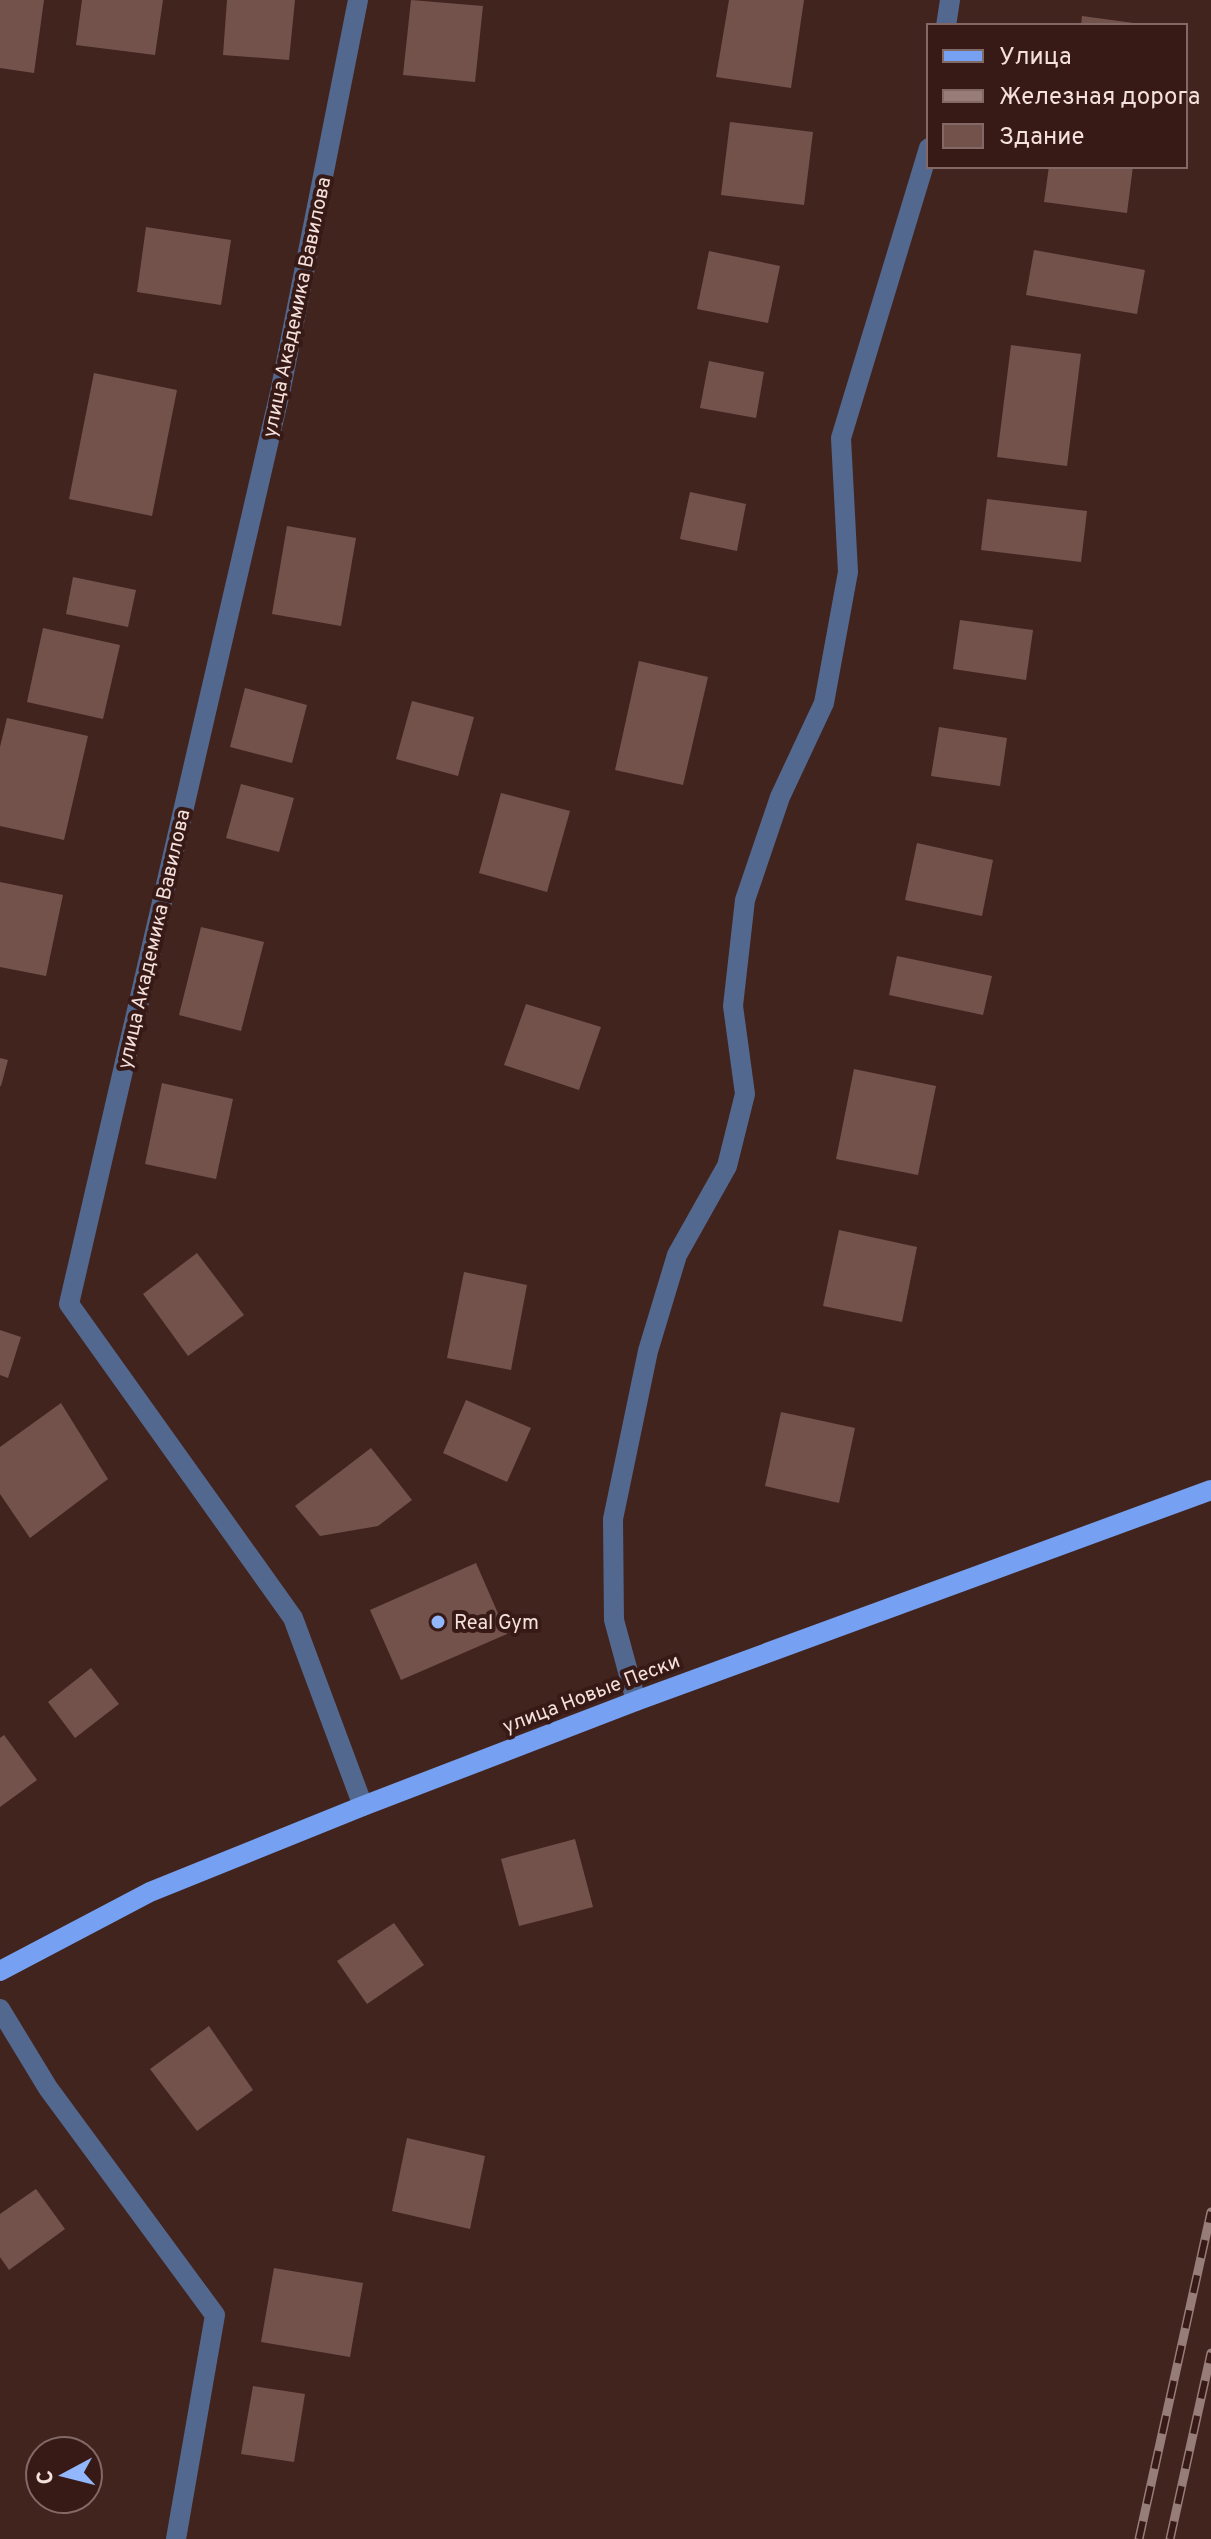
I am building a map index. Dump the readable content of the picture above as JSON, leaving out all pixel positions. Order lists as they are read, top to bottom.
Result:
{
  "streets": {
    "main road": ["улица Новые Пески"],
    "street": ["улица Академика Вавилова"]
  },
  "crossings": [
    ["улица Академика Вавилова", "улица Новые Пески"]
  ],
  "places": ["Real Gym"],
  "legend": ["Улица", "Железная дорога", "Здание"],
  "north": "left"
}
